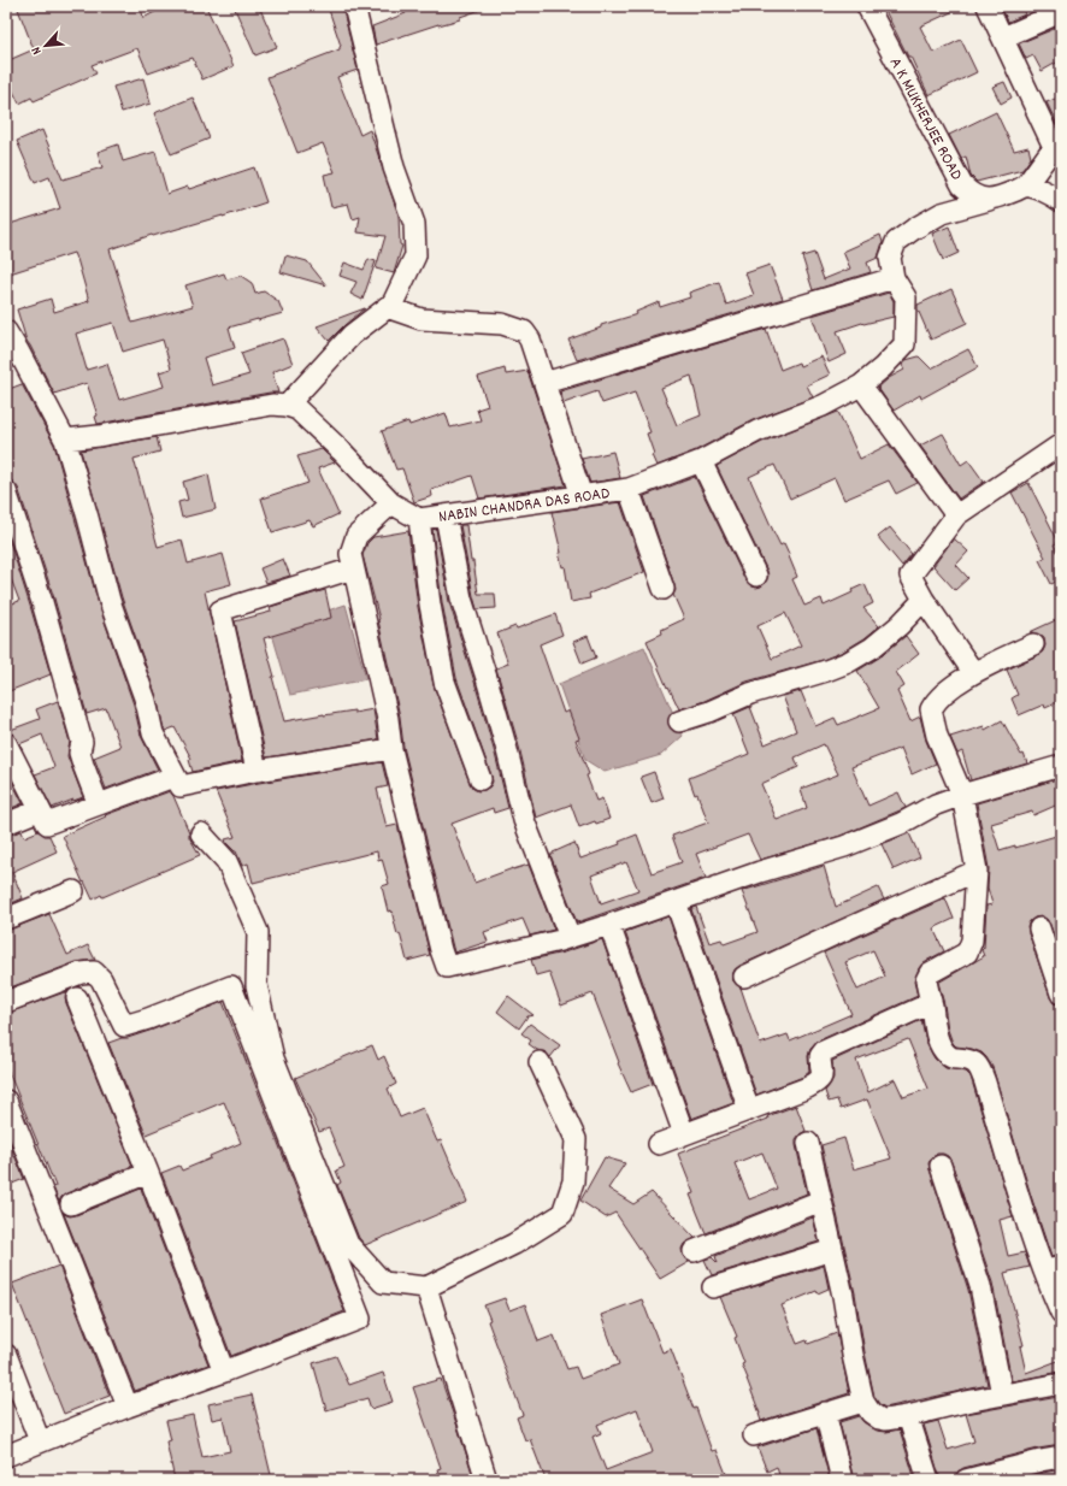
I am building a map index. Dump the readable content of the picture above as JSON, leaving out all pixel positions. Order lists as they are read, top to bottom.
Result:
{
  "streets": {
    "street": ["A K MUKHERJEE ROAD", "NABIN CHANDRA DAS ROAD"]
  },
  "crossings": [
    ["A K MUKHERJEE ROAD", "NABIN CHANDRA DAS ROAD"]
  ],
  "north": "bottom left"
}
